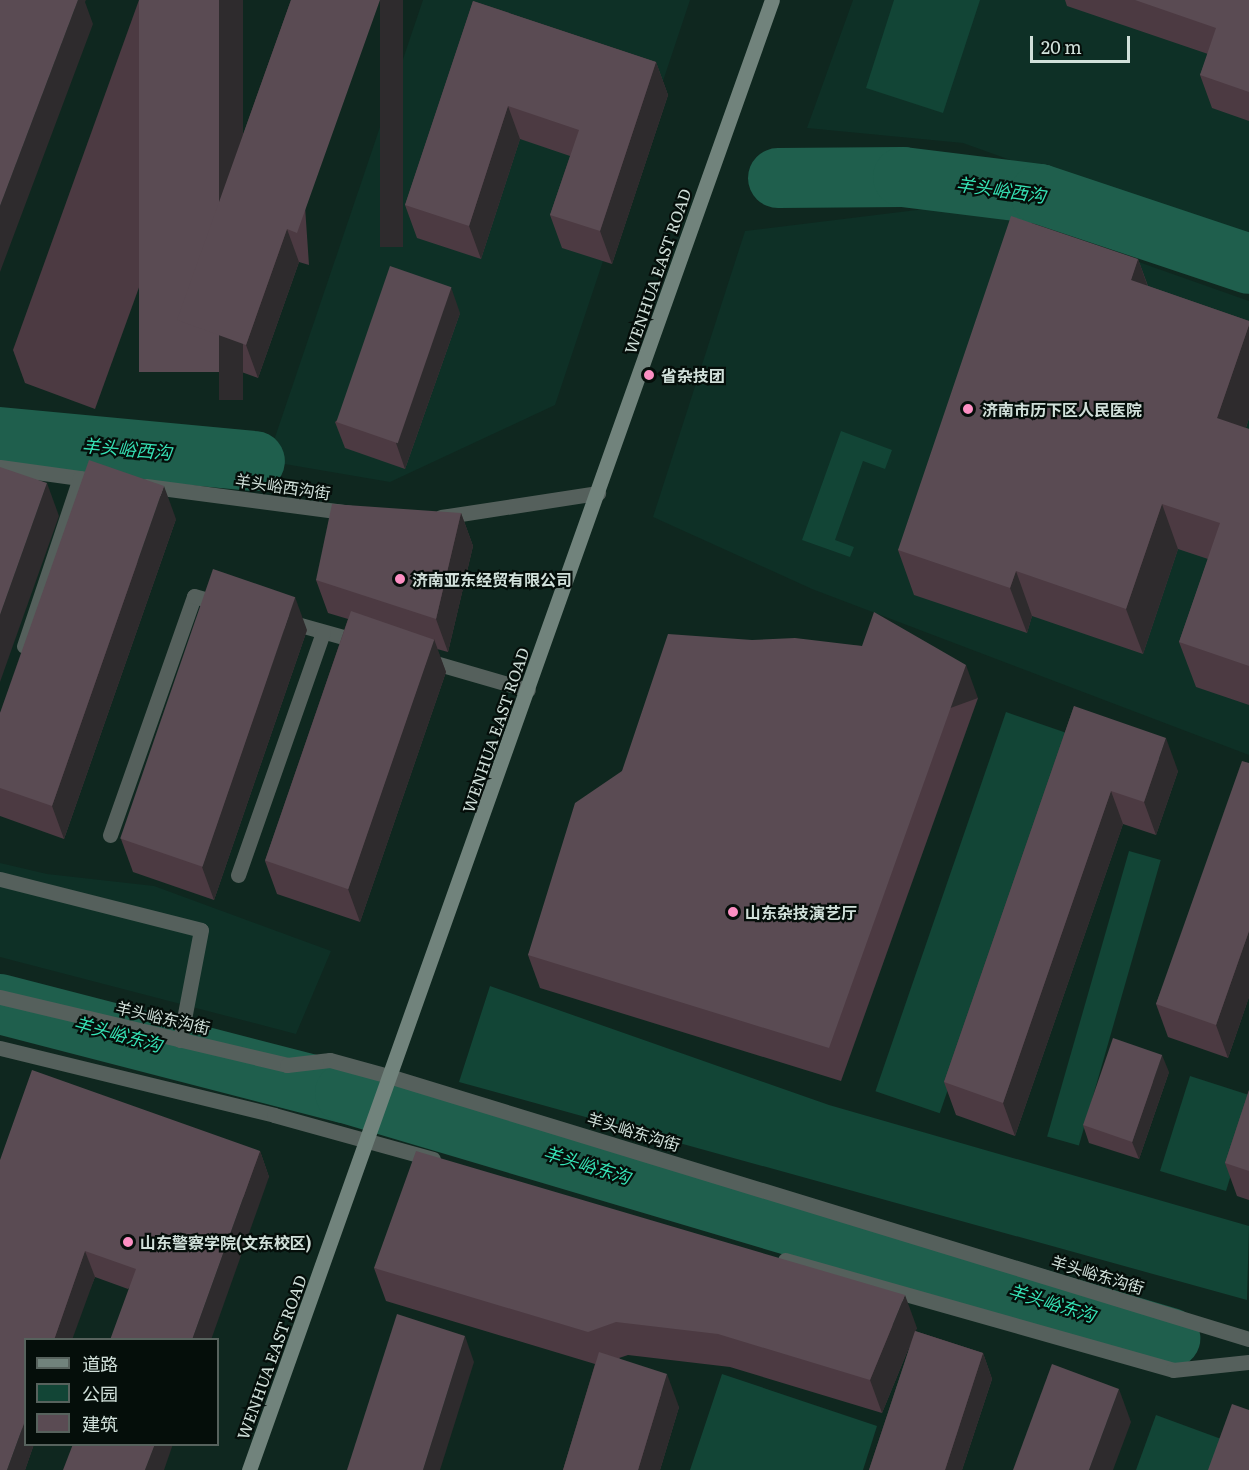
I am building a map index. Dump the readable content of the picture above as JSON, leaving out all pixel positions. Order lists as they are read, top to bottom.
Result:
{
  "streets": {
    "main road": ["WENHUA EAST ROAD"],
    "street": ["羊头峪西沟街", "羊头峪东沟街"]
  },
  "crossings": [
    ["WENHUA EAST ROAD", "羊头峪东沟街"]
  ],
  "water": ["羊头峪西沟", "羊头峪东沟"],
  "places": [
    "省杂技团",
    "济南市历下区人民医院",
    "济南亚东经贸有限公司",
    "山东杂技演艺厅",
    "山东警察学院(文东校区)"
  ],
  "legend": ["道路", "公园", "建筑"],
  "scale_bar": "20 m"
}
